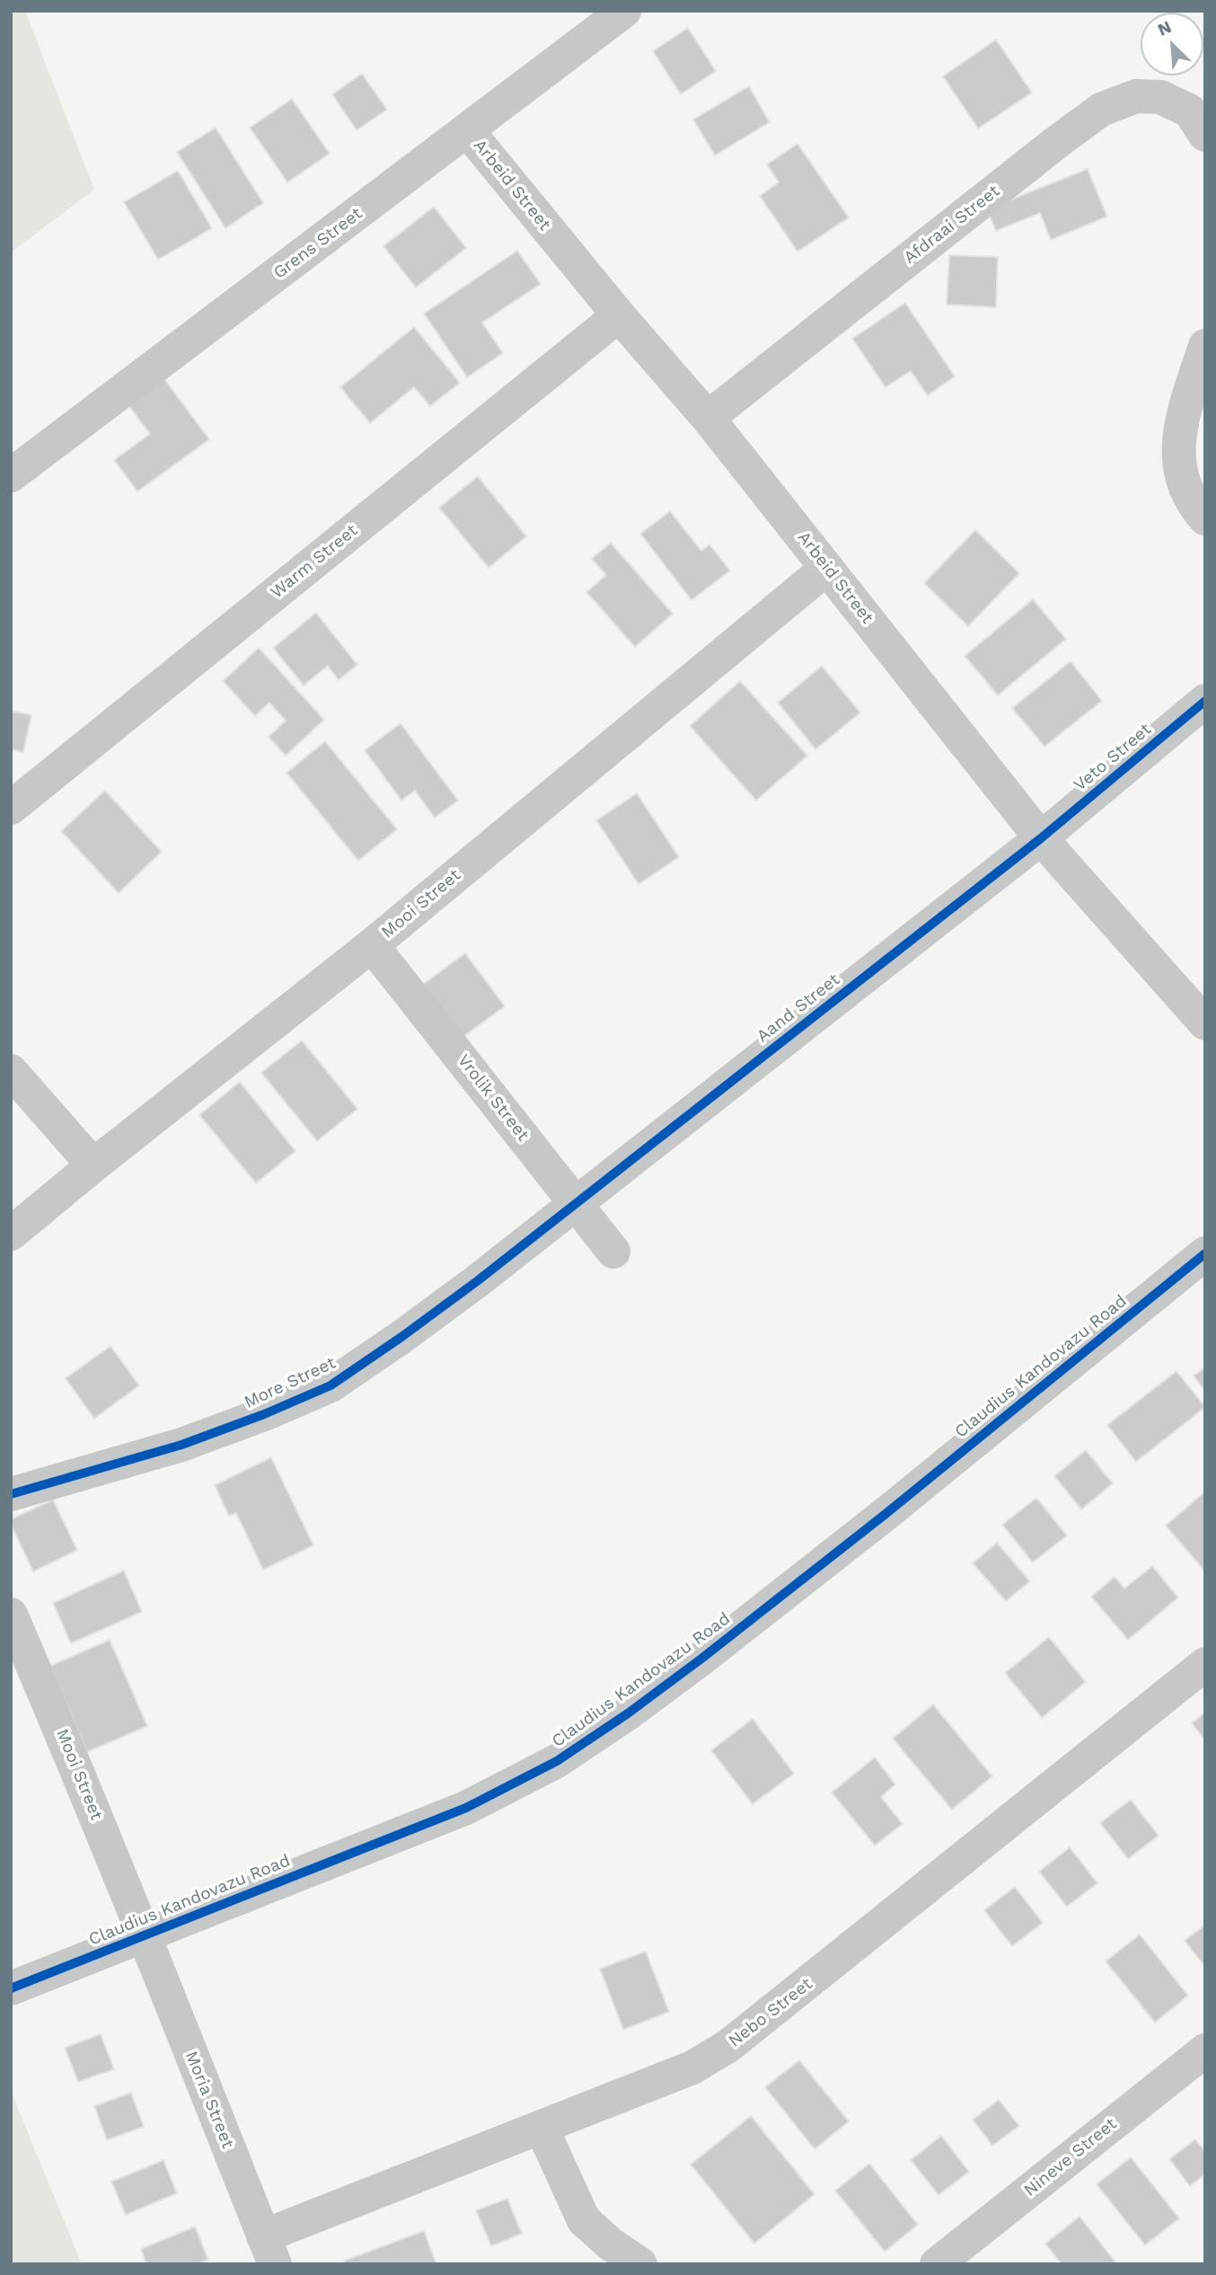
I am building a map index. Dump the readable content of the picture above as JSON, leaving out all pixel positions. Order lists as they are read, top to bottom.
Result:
{
  "streets": {
    "street": [
      "Arbeid Street",
      "Afdraai Street",
      "Grens Street",
      "Warm Street",
      "Veto Street",
      "Mooi Street",
      "Aand Street",
      "Vrolik Street",
      "Claudius Kandovazu Road",
      "More Street",
      "Nebo Street",
      "Moria Street",
      "Nineve Street"
    ]
  },
  "crossings": [
    ["Arbeid Street", "Afdraai Street"],
    ["Arbeid Street", "Grens Street"],
    ["Arbeid Street", "Warm Street"],
    ["Arbeid Street", "Veto Street"],
    ["Arbeid Street", "Mooi Street"],
    ["Arbeid Street", "Aand Street"],
    ["Veto Street", "Aand Street"],
    ["Mooi Street", "Vrolik Street"],
    ["Mooi Street", "Claudius Kandovazu Road"],
    ["Mooi Street", "Moria Street"],
    ["Aand Street", "Vrolik Street"],
    ["Aand Street", "More Street"],
    ["Vrolik Street", "More Street"],
    ["Claudius Kandovazu Road", "Moria Street"],
    ["Nebo Street", "Moria Street"]
  ],
  "north": "top left"
}
